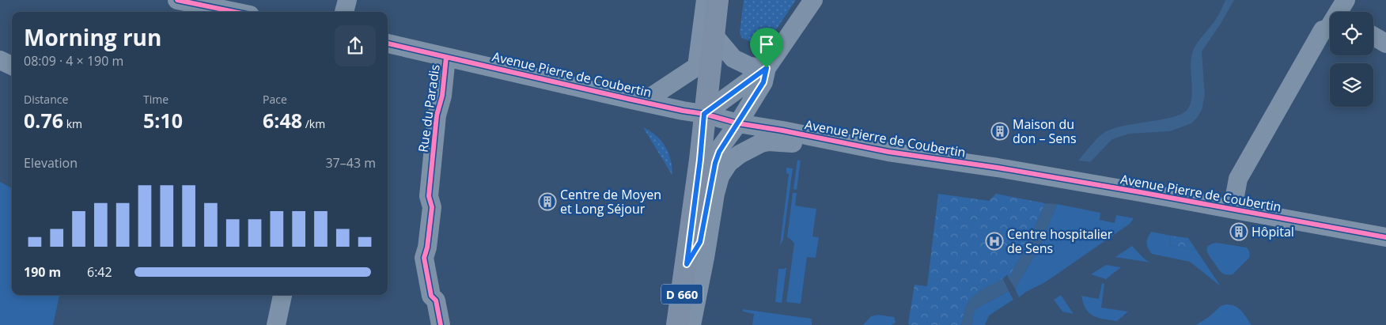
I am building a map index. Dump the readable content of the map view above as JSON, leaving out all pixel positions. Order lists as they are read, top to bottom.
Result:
{
  "streets": {
    "main road": ["D 660"],
    "street": ["Avenue Pierre de Coubertin", "Rue du Paradis"]
  },
  "crossings": [
    ["Avenue Pierre de Coubertin", "Rue du Paradis"],
    ["Avenue Pierre de Coubertin", "D 660"]
  ],
  "places": {
    "building": ["Maison du don – Sens", "Centre de Moyen et Long Séjour", "Hôpital"],
    "hospital": ["Centre hospitalier de Sens"]
  },
  "page": {
    "heading": ["Morning run", "08:09 · 4 × 190 m"],
    "stats": [
      ["Distance", "0.76 km"],
      ["Time", "5:10"],
      ["Pace", "6:48 /km"]
    ],
    "chart": ["Elevation", "37–43 m"],
    "list": [
      {
        "name": "190 m",
        "note": "6:42"
      }
    ]
  }
}
